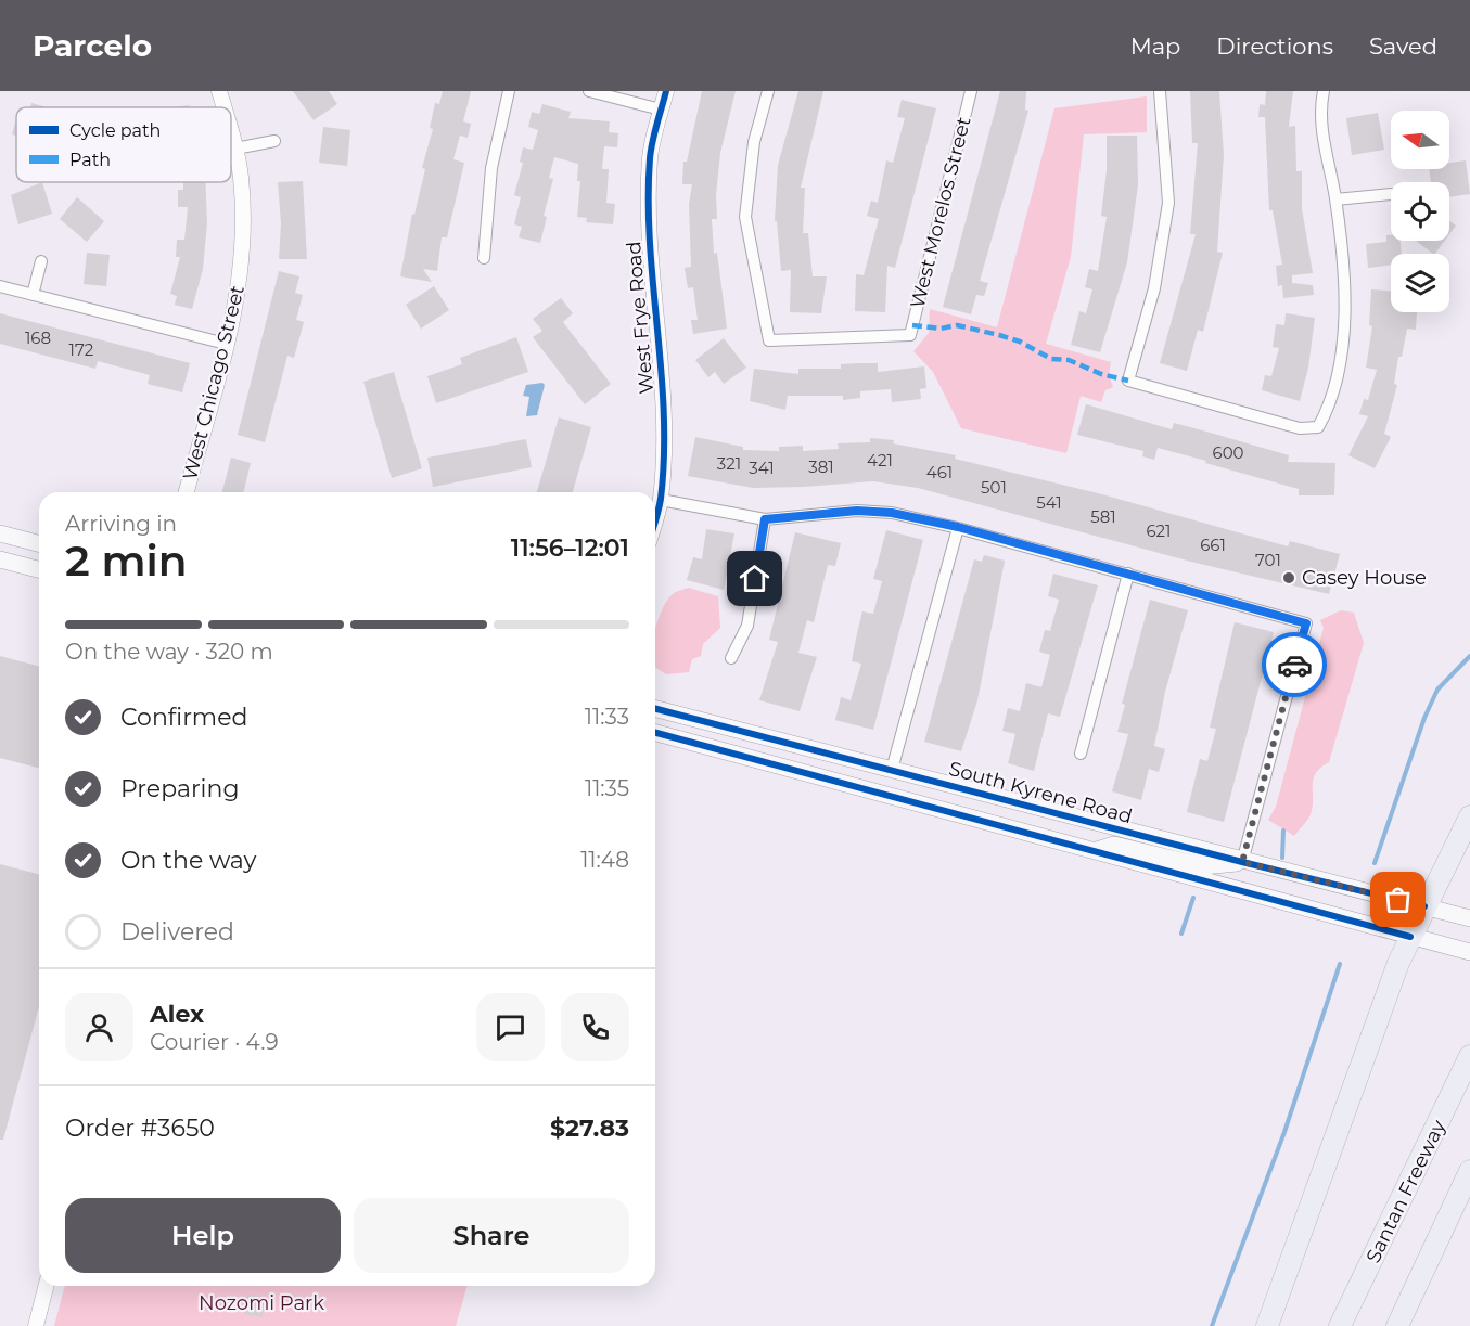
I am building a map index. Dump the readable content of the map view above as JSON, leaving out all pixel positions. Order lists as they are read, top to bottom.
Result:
{
  "streets": {
    "highway": ["Santan Freeway"],
    "main road": ["South Kyrene Road"],
    "street": ["West Morelos Street", "West Frye Road", "West Chicago Street"]
  },
  "parks": ["Nozomi Park"],
  "places": ["Casey House"],
  "house_numbers": [
    "168",
    "172",
    "600",
    "421",
    "321",
    "381",
    "341",
    "461",
    "501",
    "541",
    "581",
    "621",
    "661",
    "701"
  ],
  "legend": ["Cycle path", "Path"],
  "north": "left",
  "page": {
    "header": "Parcelo",
    "nav": ["Map", "Directions", "Saved"],
    "heading": ["2 min", "Arriving in", "11:56–12:01"],
    "panel": [
      "Alex",
      "Courier · 4.9",
      "Order #3650",
      "$27.83"
    ],
    "bar": "On the way · 320 m",
    "list": [
      ["Confirmed", "11:33"],
      ["Preparing", "11:35"],
      ["On the way", "11:48"],
      "Delivered"
    ],
    "buttons": ["Help", "Share"]
  }
}
